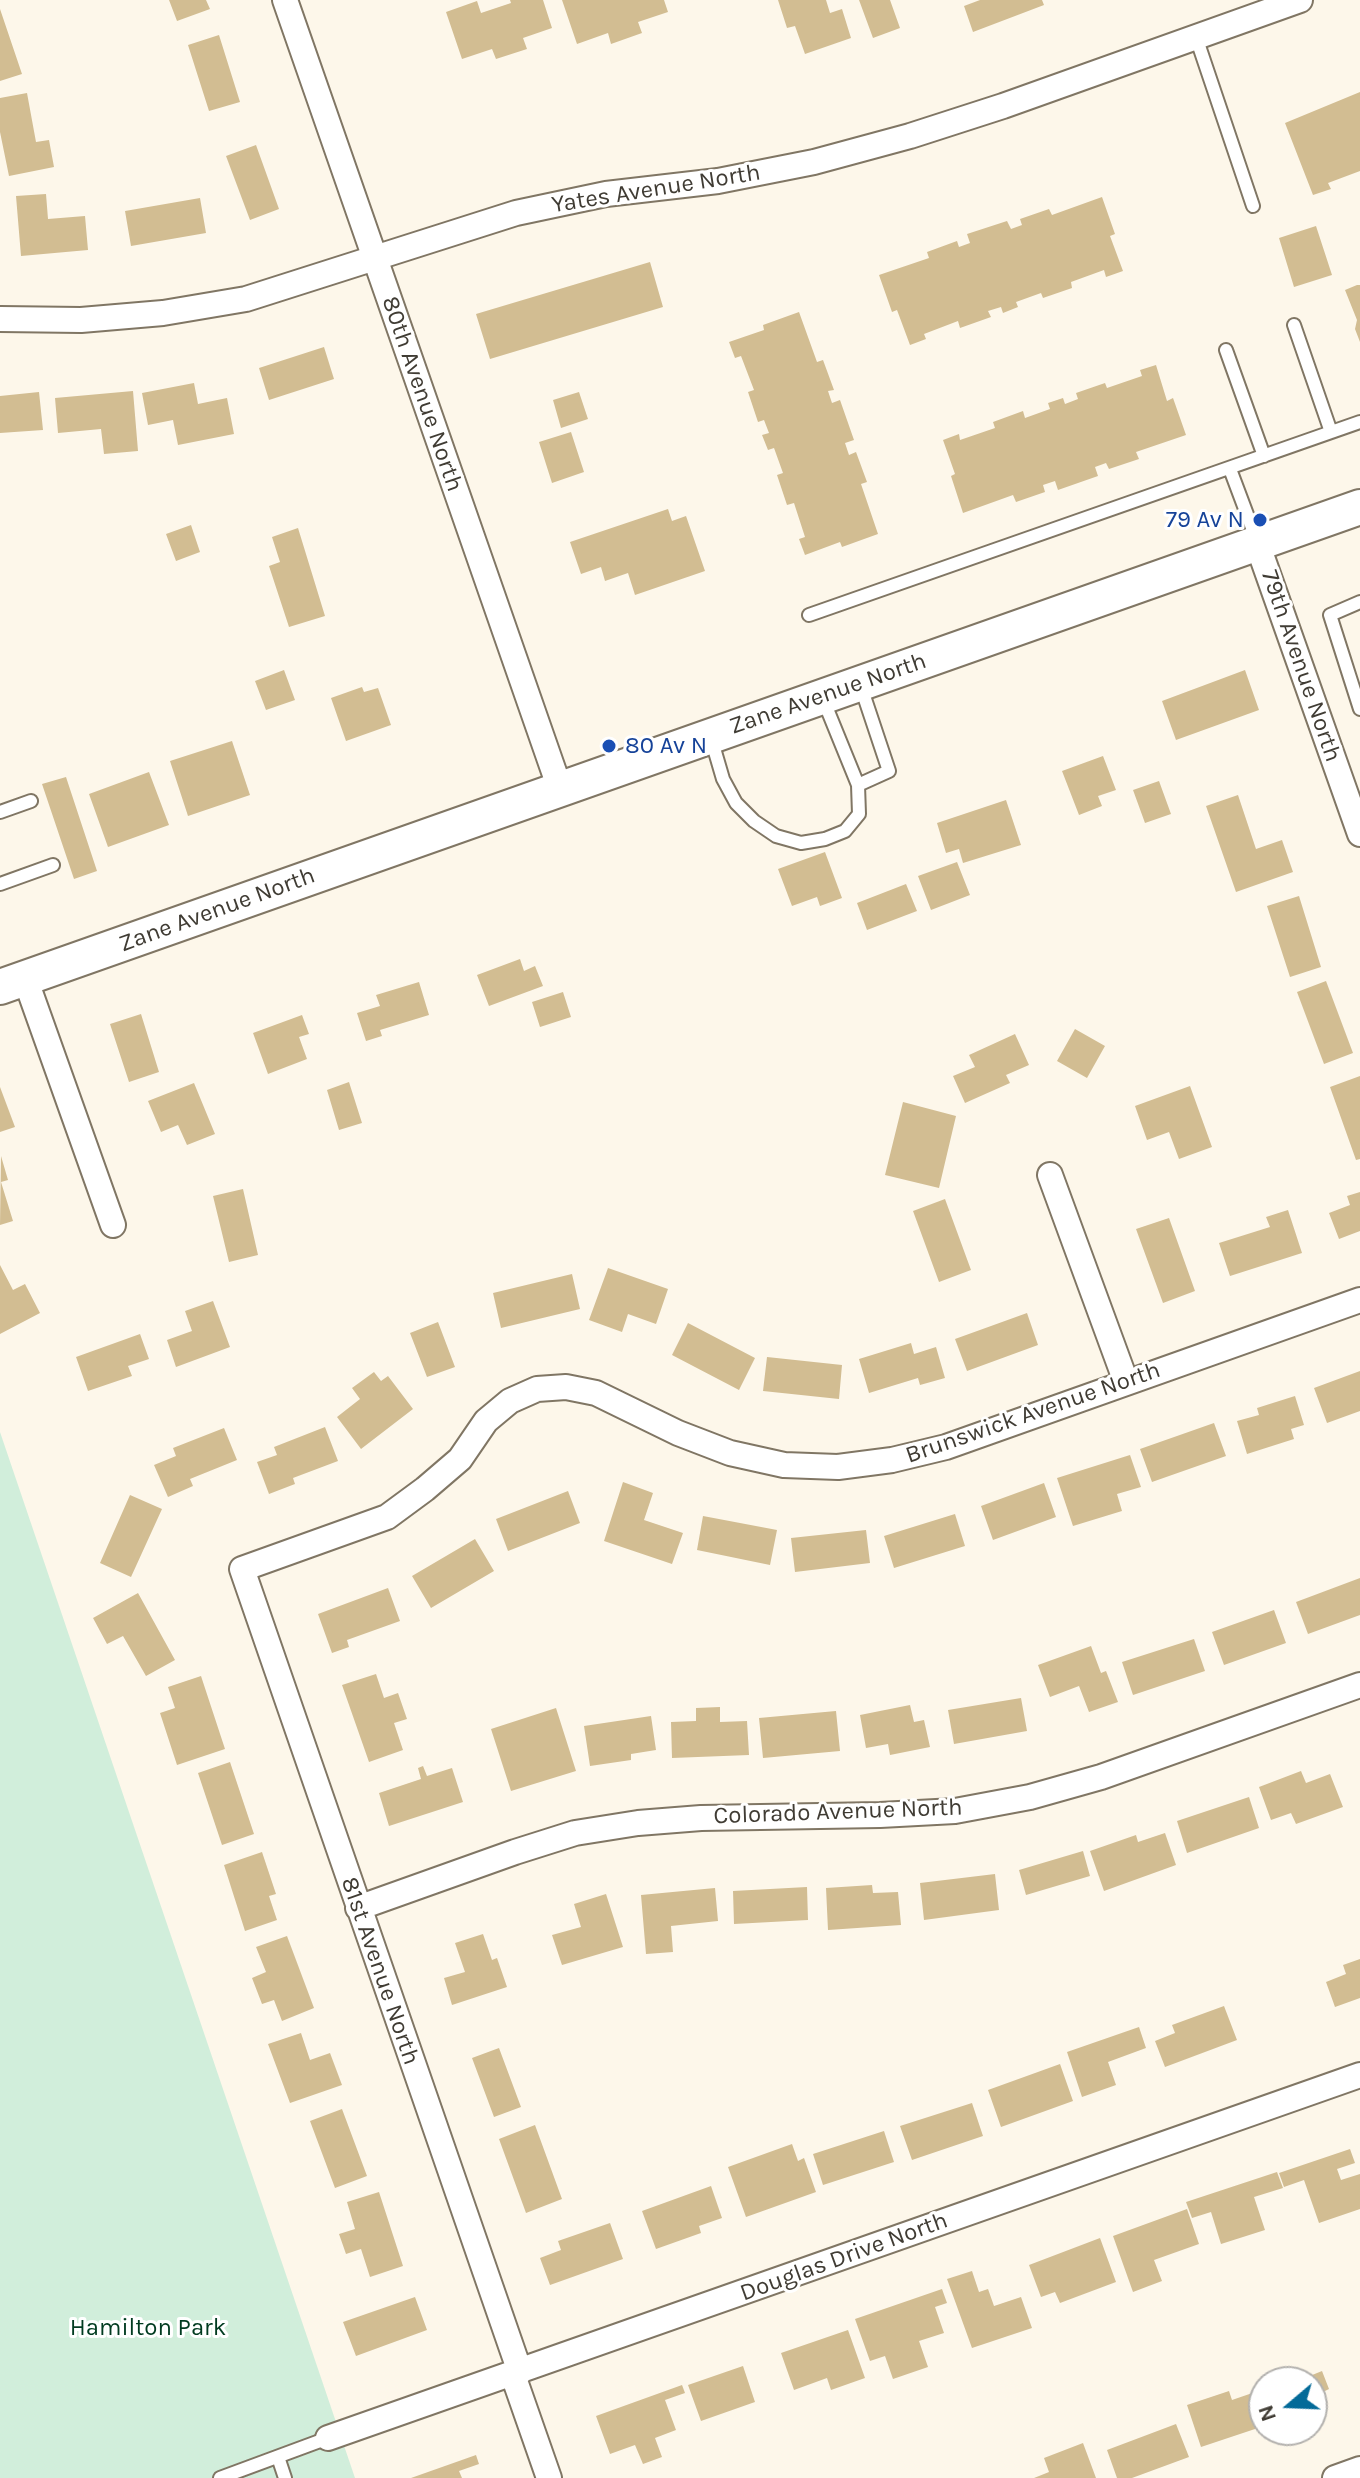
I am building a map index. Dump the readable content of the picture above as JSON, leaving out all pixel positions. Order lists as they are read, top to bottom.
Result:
{
  "streets": {
    "main road": ["Zane Avenue North"],
    "street": [
      "Yates Avenue North",
      "80th Avenue North",
      "79th Avenue North",
      "Brunswick Avenue North",
      "Colorado Avenue North",
      "81st Avenue North",
      "Douglas Drive North"
    ]
  },
  "crossings": [
    ["Yates Avenue North", "80th Avenue North"],
    ["80th Avenue North", "Zane Avenue North"],
    ["79th Avenue North", "Zane Avenue North"],
    ["Brunswick Avenue North", "81st Avenue North"],
    ["Colorado Avenue North", "81st Avenue North"],
    ["81st Avenue North", "Douglas Drive North"]
  ],
  "parks": ["Hamilton Park"],
  "places": ["79 Av N", "80 Av N"],
  "north": "left"
}
